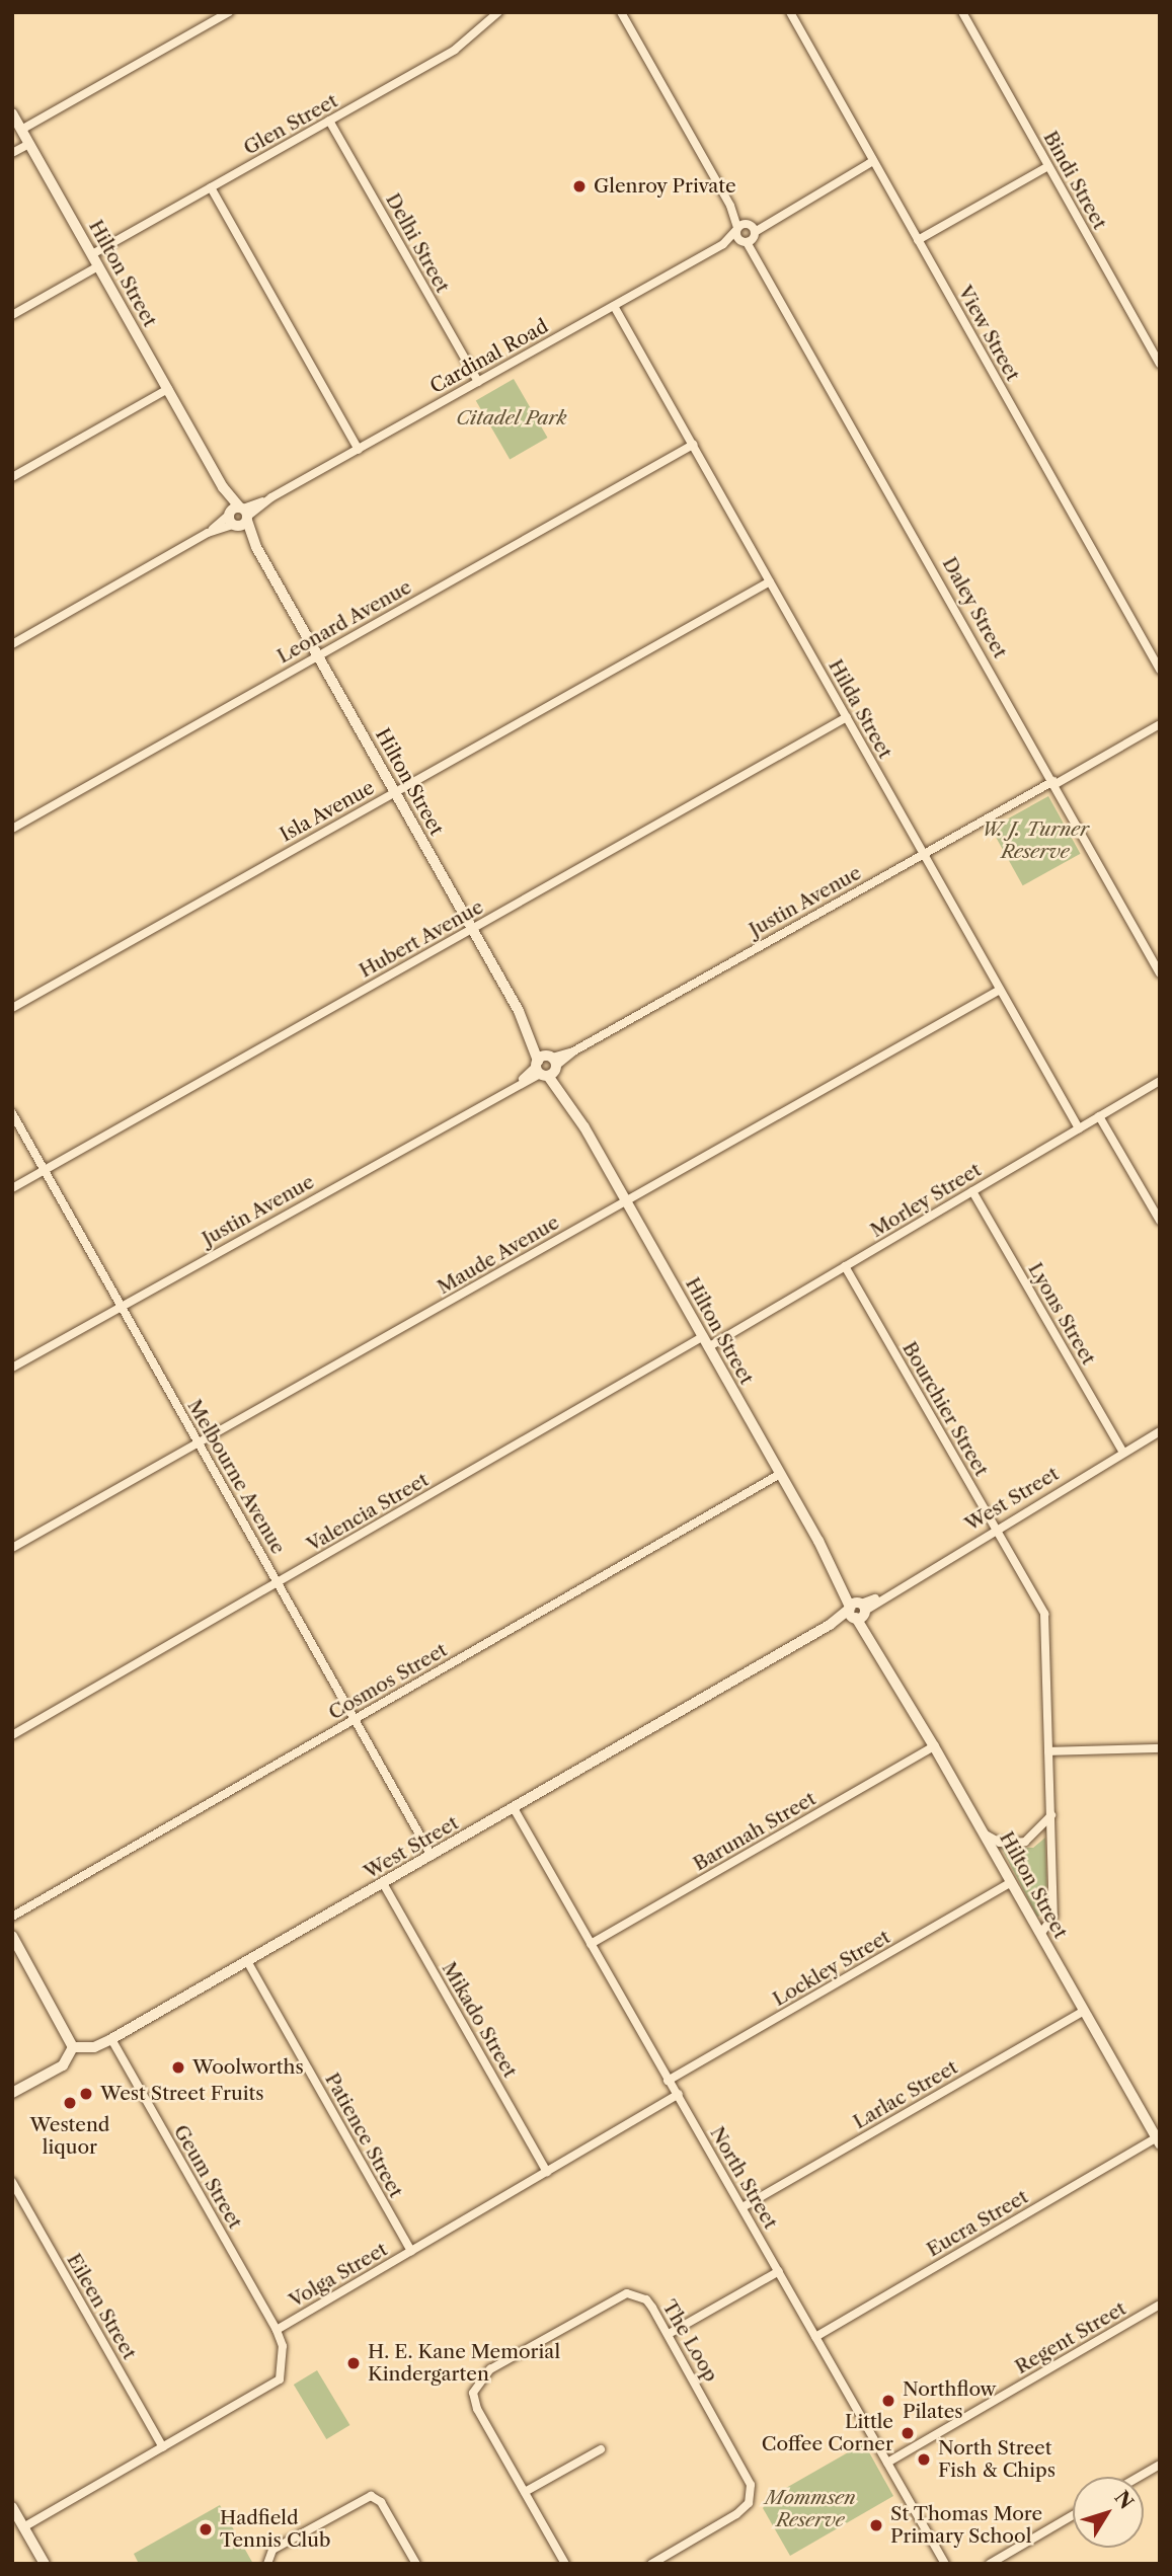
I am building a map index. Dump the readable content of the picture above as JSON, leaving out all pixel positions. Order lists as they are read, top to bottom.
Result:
{
  "streets": {
    "street": [
      "Glen Street",
      "Bindi Street",
      "Delhi Street",
      "Hilton Street",
      "View Street",
      "Cardinal Road",
      "Daley Street",
      "Leonard Avenue",
      "Hilda Street",
      "Isla Avenue",
      "Justin Avenue",
      "Hubert Avenue",
      "Morley Street",
      "Maude Avenue",
      "Lyons Street",
      "Bourchier Street",
      "Melbourne Avenue",
      "West Street",
      "Valencia Street",
      "Cosmos Street",
      "Barunah Street",
      "Lockley Street",
      "Mikado Street",
      "Larlac Street",
      "Patience Street",
      "Geum Street",
      "North Street",
      "Eucra Street",
      "Volga Street",
      "Eileen Street",
      "Regent Street",
      "The Loop"
    ]
  },
  "crossings": [
    ["Glen Street", "Delhi Street"],
    ["Glen Street", "Hilton Street"],
    ["Delhi Street", "Cardinal Road"],
    ["Hilton Street", "Cardinal Road"],
    ["Hilton Street", "Leonard Avenue"],
    ["Hilton Street", "Isla Avenue"],
    ["Hilton Street", "Justin Avenue"],
    ["Hilton Street", "Hubert Avenue"],
    ["Hilton Street", "Morley Street"],
    ["Hilton Street", "Maude Avenue"],
    ["Hilton Street", "Bourchier Street"],
    ["Hilton Street", "West Street"],
    ["Hilton Street", "Valencia Street"],
    ["Hilton Street", "Cosmos Street"],
    ["Hilton Street", "Barunah Street"],
    ["Hilton Street", "Lockley Street"],
    ["Hilton Street", "Larlac Street"],
    ["Hilton Street", "Eucra Street"],
    ["View Street", "Cardinal Road"],
    ["Cardinal Road", "Daley Street"],
    ["Cardinal Road", "Hilda Street"],
    ["Daley Street", "Justin Avenue"],
    ["Leonard Avenue", "Hilda Street"],
    ["Hilda Street", "Isla Avenue"],
    ["Hilda Street", "Justin Avenue"],
    ["Hilda Street", "Hubert Avenue"],
    ["Hilda Street", "Morley Street"],
    ["Hilda Street", "Maude Avenue"],
    ["Justin Avenue", "Melbourne Avenue"],
    ["Hubert Avenue", "Melbourne Avenue"],
    ["Morley Street", "Lyons Street"],
    ["Morley Street", "Bourchier Street"],
    ["Morley Street", "Valencia Street"],
    ["Maude Avenue", "Melbourne Avenue"],
    ["Lyons Street", "West Street"],
    ["Bourchier Street", "West Street"],
    ["Melbourne Avenue", "West Street"],
    ["Melbourne Avenue", "Valencia Street"],
    ["Melbourne Avenue", "Cosmos Street"],
    ["West Street", "Mikado Street"],
    ["West Street", "Patience Street"],
    ["West Street", "Geum Street"],
    ["West Street", "North Street"],
    ["Barunah Street", "North Street"],
    ["Lockley Street", "North Street"],
    ["Mikado Street", "Volga Street"],
    ["Larlac Street", "North Street"],
    ["Patience Street", "Volga Street"],
    ["Geum Street", "Volga Street"],
    ["North Street", "Eucra Street"],
    ["North Street", "Volga Street"],
    ["North Street", "Regent Street"],
    ["Volga Street", "Eileen Street"]
  ],
  "parks": ["Citadel Park", "W. J. Turner Reserve", "Mommsen Reserve"],
  "places": [
    "Glenroy Private",
    "Woolworths",
    "West Street Fruits",
    "Westend liquor",
    "H. E. Kane Memorial Kindergarten",
    "Northflow Pilates",
    "Little Coffee Corner",
    "North Street Fish & Chips",
    "St Thomas More Primary School",
    "Hadfield Tennis Club"
  ],
  "north": "top right"
}
